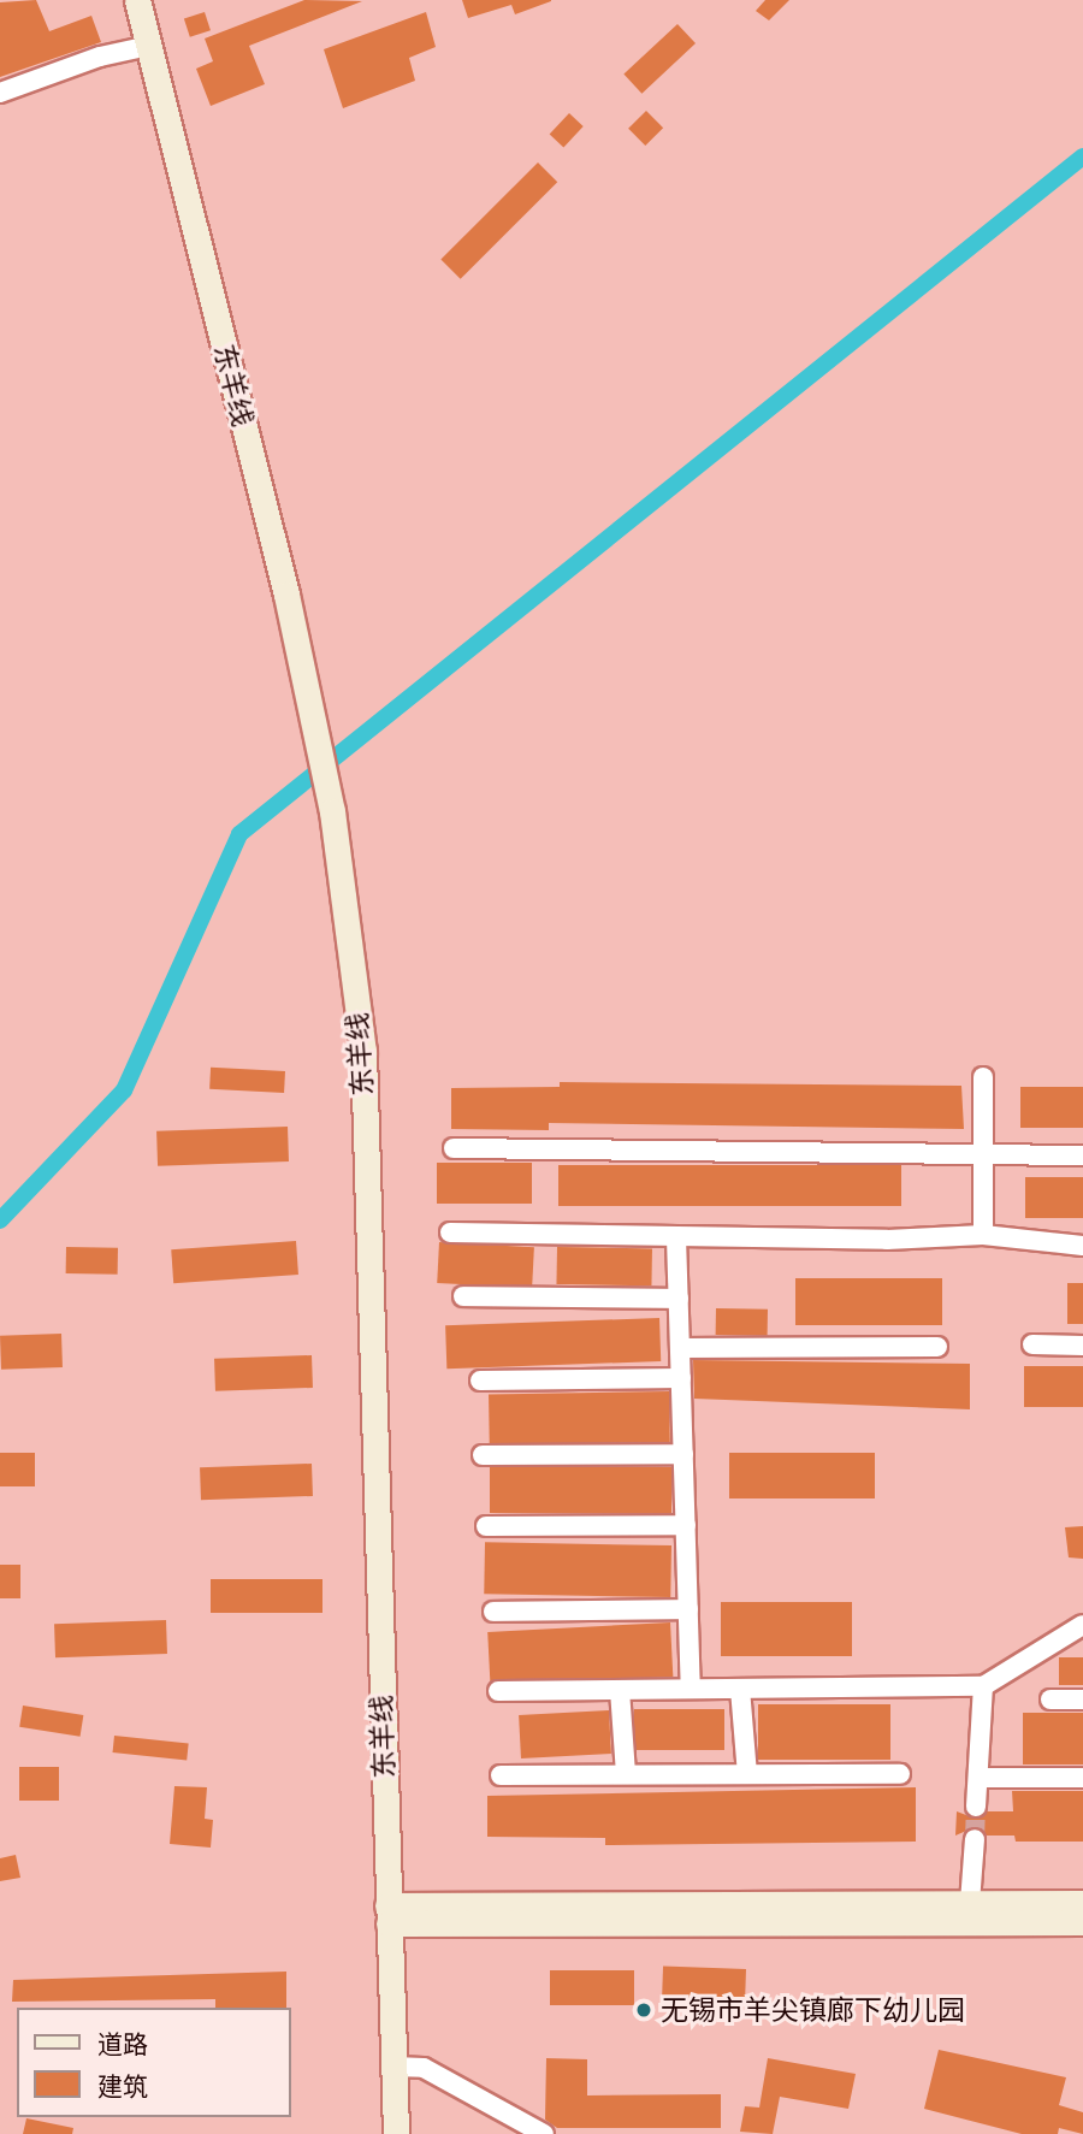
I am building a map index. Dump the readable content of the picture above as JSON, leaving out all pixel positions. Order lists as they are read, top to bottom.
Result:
{
  "streets": {
    "main road": ["东羊线"]
  },
  "places": ["无锡市羊尖镇廊下幼儿园"],
  "legend": ["道路", "建筑"]
}
